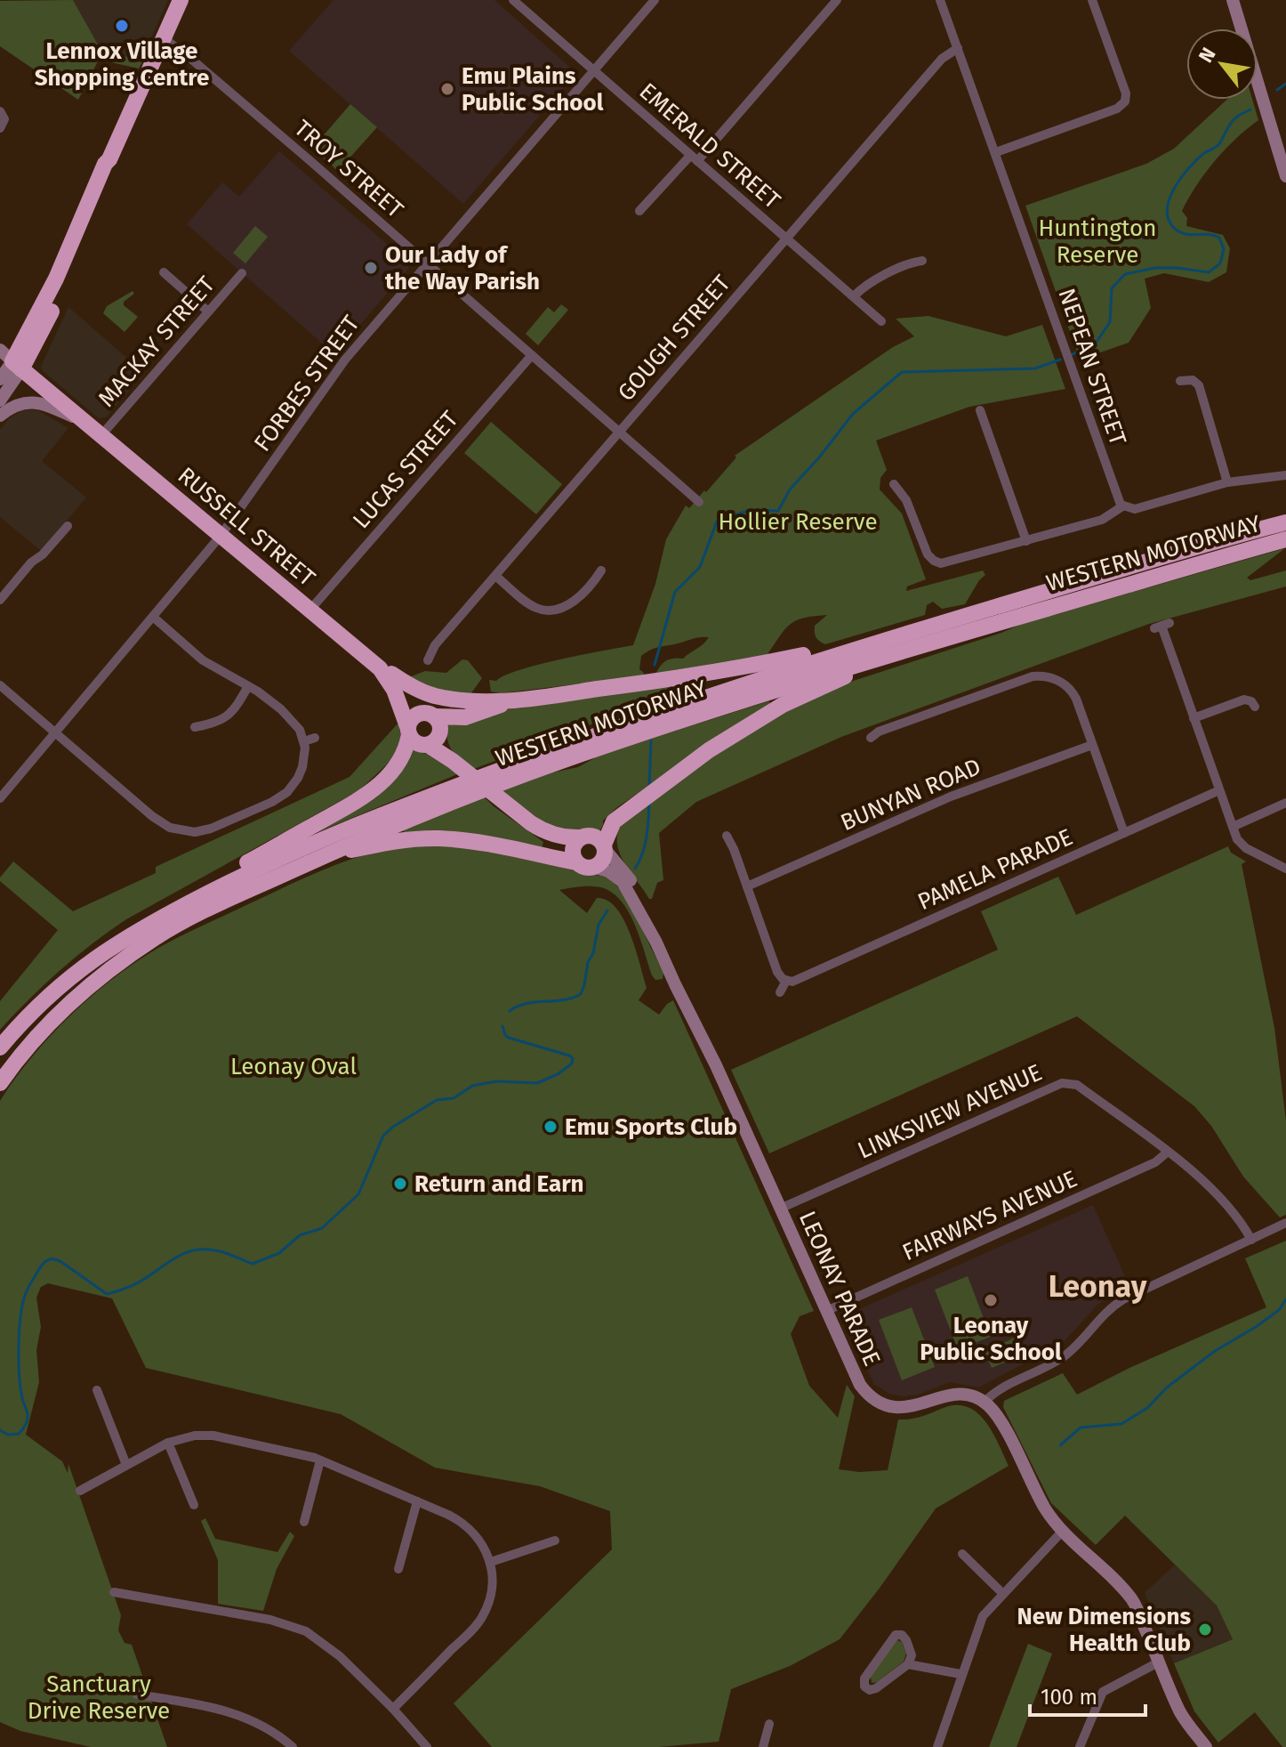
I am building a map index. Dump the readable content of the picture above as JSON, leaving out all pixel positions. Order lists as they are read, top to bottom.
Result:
{
  "streets": {
    "highway": ["RUSSELL STREET", "WESTERN MOTORWAY"],
    "street": [
      "EMERALD STREET",
      "TROY STREET",
      "GOUGH STREET",
      "MACKAY STREET",
      "NEPEAN STREET",
      "FORBES STREET",
      "LUCAS STREET",
      "BUNYAN ROAD",
      "PAMELA PARADE",
      "LINKSVIEW AVENUE",
      "FAIRWAYS AVENUE",
      "LEONAY PARADE"
    ]
  },
  "crossings": [
    ["EMERALD STREET", "GOUGH STREET"],
    ["EMERALD STREET", "FORBES STREET"],
    ["TROY STREET", "GOUGH STREET"],
    ["TROY STREET", "FORBES STREET"],
    ["TROY STREET", "LUCAS STREET"],
    ["GOUGH STREET", "NEPEAN STREET"],
    ["MACKAY STREET", "RUSSELL STREET"],
    ["FORBES STREET", "RUSSELL STREET"],
    ["LUCAS STREET", "RUSSELL STREET"],
    ["LINKSVIEW AVENUE", "FAIRWAYS AVENUE"],
    ["LINKSVIEW AVENUE", "LEONAY PARADE"],
    ["FAIRWAYS AVENUE", "LEONAY PARADE"]
  ],
  "districts": ["Leonay"],
  "parks": [
    "Huntington Reserve",
    "Hollier Reserve",
    "Leonay Oval",
    "Sanctuary Drive Reserve"
  ],
  "places": [
    "Lennox Village Shopping Centre",
    "Emu Plains Public School",
    "Our Lady of the Way Parish",
    "Emu Sports Club",
    "Return and Earn",
    "Leonay Public School",
    "New Dimensions Health Club"
  ],
  "scale_bar": "100 m",
  "north": "top left"
}
